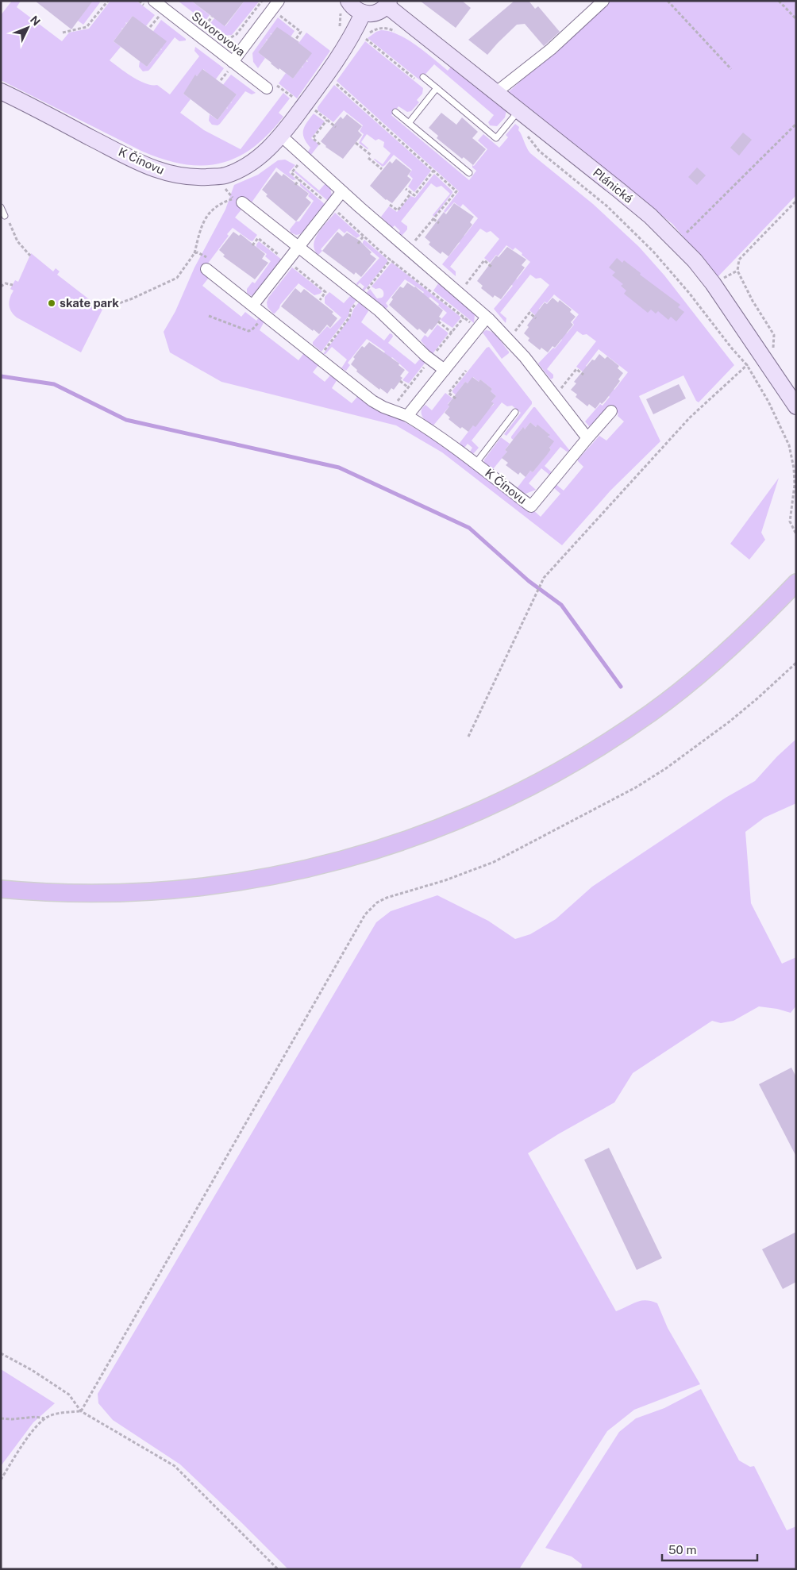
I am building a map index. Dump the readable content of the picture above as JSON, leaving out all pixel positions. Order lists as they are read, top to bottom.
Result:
{
  "streets": {
    "main road": ["K Čínovu", "Plánická"],
    "street": ["Suvorovova"]
  },
  "crossings": [
    ["K Čínovu", "Plánická"]
  ],
  "places": ["skate park"],
  "scale_bar": "50 m",
  "north": "top right"
}
